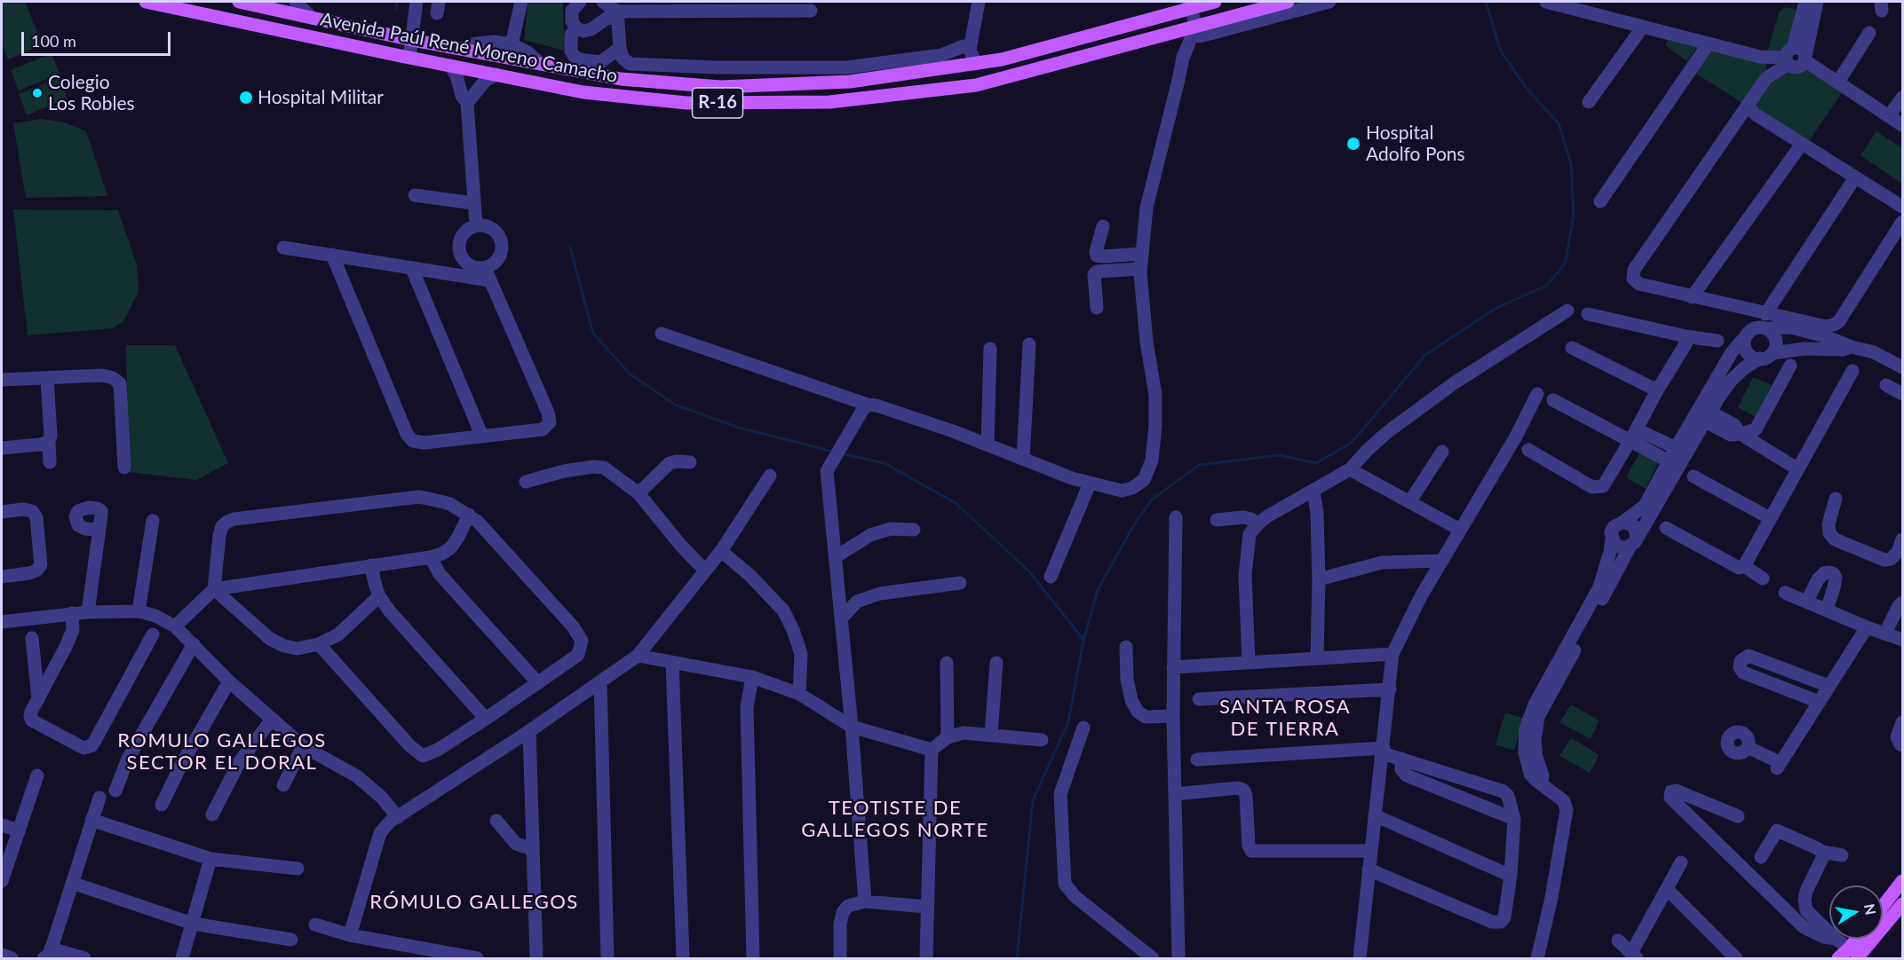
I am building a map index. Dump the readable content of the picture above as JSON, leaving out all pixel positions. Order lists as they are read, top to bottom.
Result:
{
  "streets": {
    "main road": ["Avenida Paúl René Moreno Camacho", "R-16"]
  },
  "districts": [
    "SANTA ROSA DE TIERRA",
    "ROMULO GALLEGOS SECTOR EL DORAL",
    "TEOTISTE DE GALLEGOS NORTE",
    "RÓMULO GALLEGOS"
  ],
  "places": ["Colegio Los Robles", "Hospital Militar", "Hospital Adolfo Pons"],
  "scale_bar": "100 m",
  "north": "right"
}
